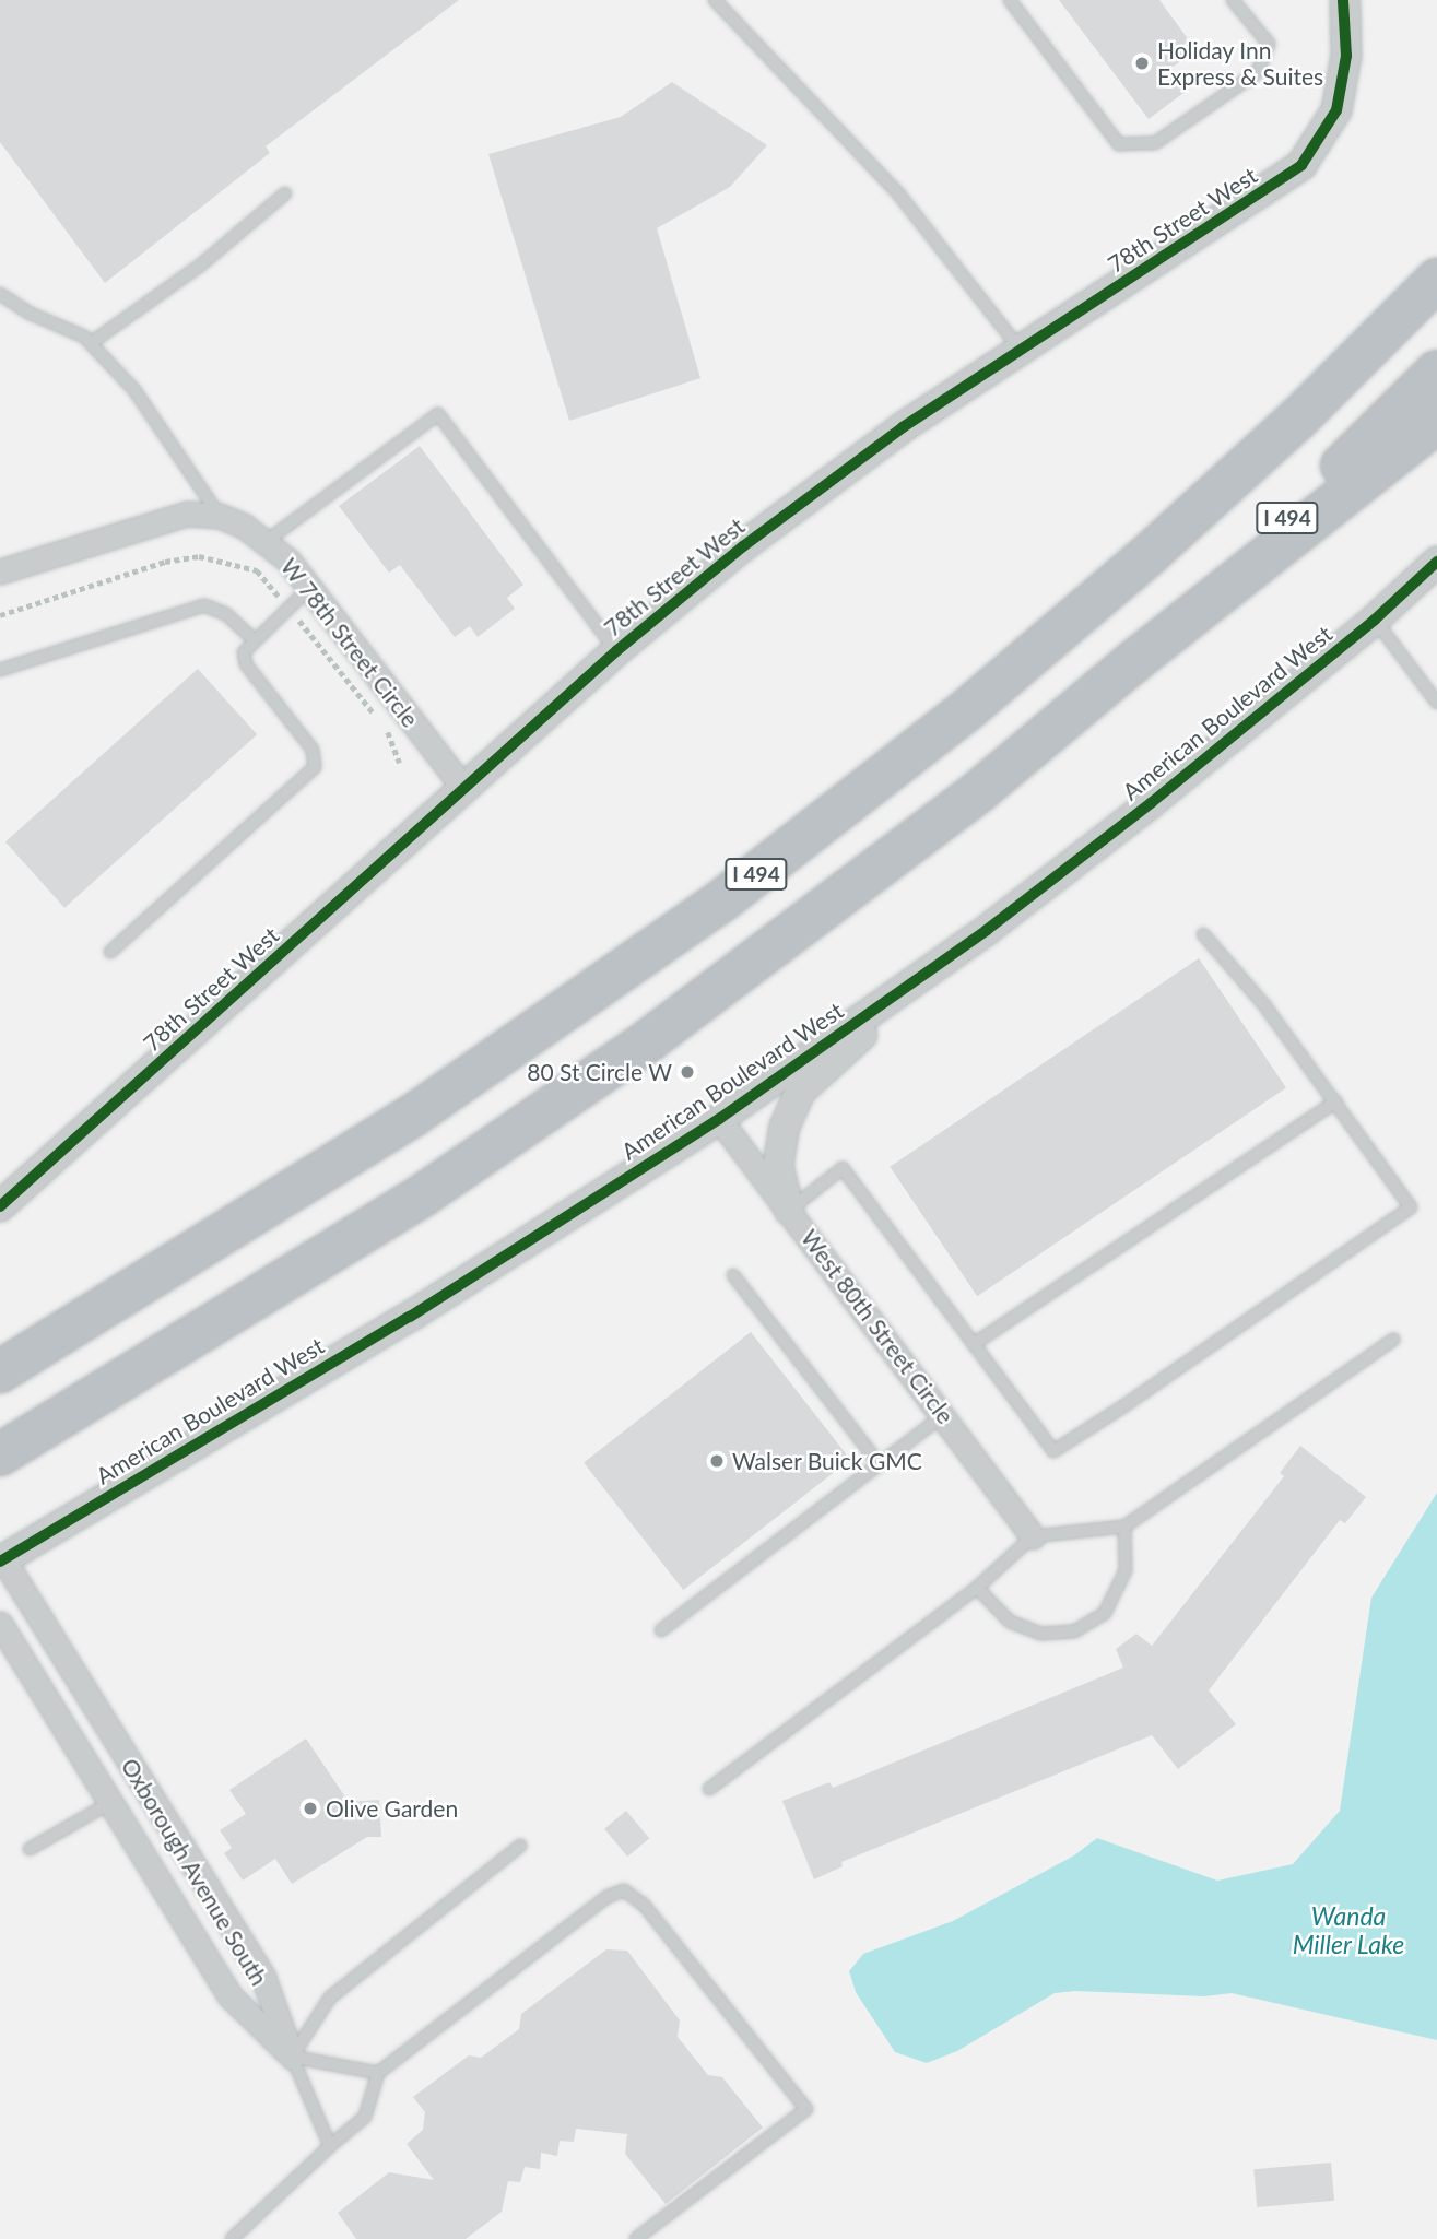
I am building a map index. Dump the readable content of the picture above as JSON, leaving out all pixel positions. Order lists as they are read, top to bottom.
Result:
{
  "streets": {
    "highway": ["I 494"],
    "street": [
      "78th Street West",
      "W 78th Street Circle",
      "American Boulevard West",
      "West 80th Street Circle",
      "Oxborough Avenue South"
    ]
  },
  "crossings": [
    ["78th Street West", "W 78th Street Circle"],
    ["American Boulevard West", "West 80th Street Circle"],
    ["American Boulevard West", "Oxborough Avenue South"]
  ],
  "water": ["Wanda Miller Lake"],
  "places": [
    "Holiday Inn Express & Suites",
    "80 St Circle W",
    "Walser Buick GMC",
    "Olive Garden"
  ]
}
